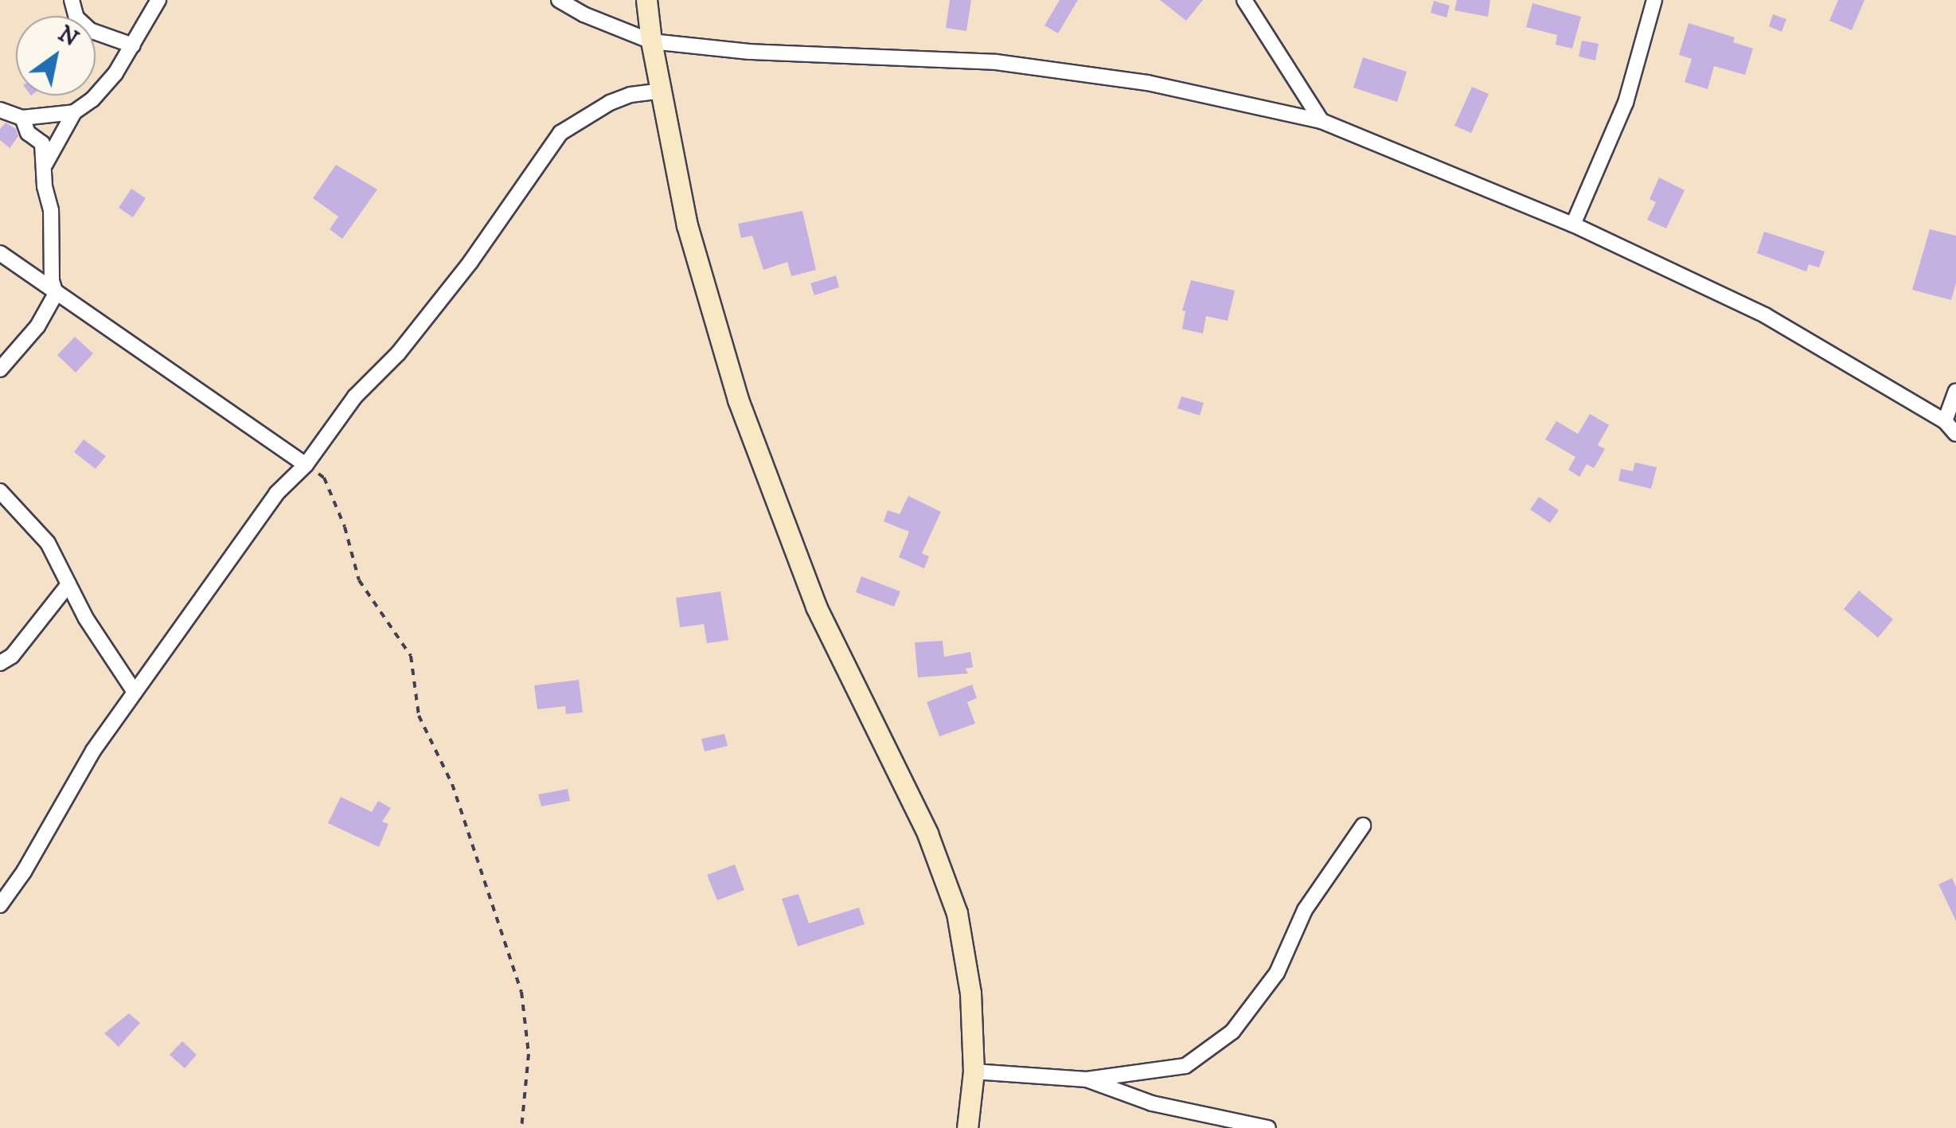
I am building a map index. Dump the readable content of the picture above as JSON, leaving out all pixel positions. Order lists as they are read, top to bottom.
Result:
{
  "north": "top right"
}
